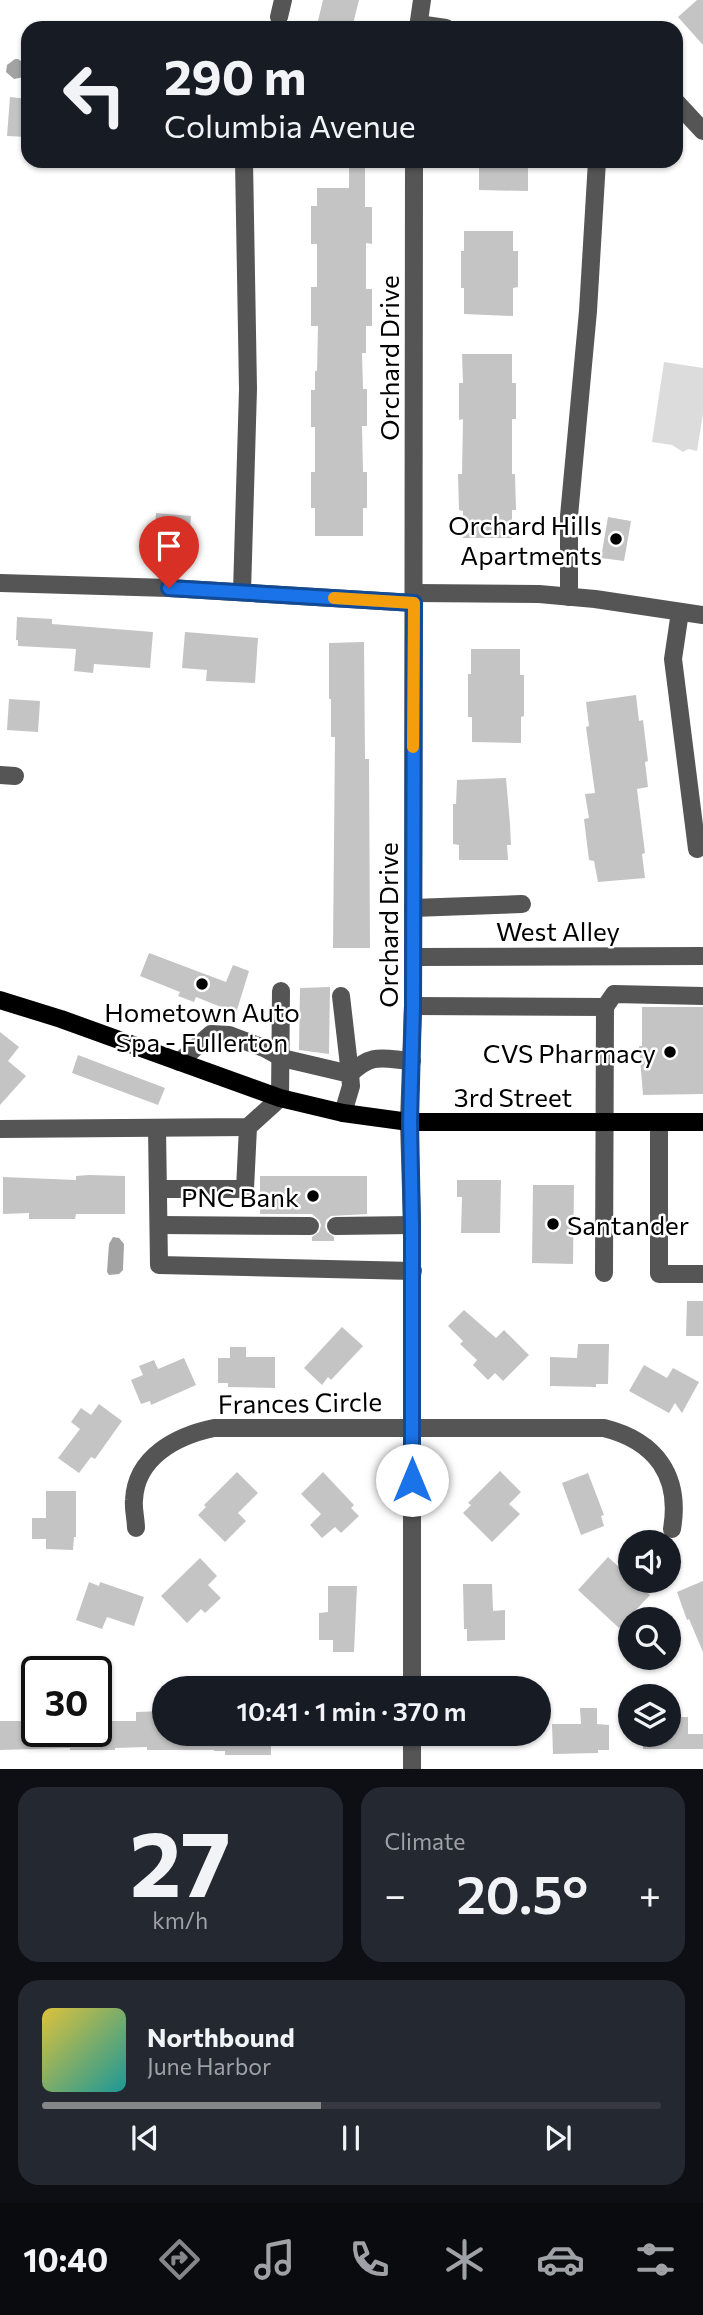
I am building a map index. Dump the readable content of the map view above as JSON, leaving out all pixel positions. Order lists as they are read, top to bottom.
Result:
{
  "streets": {
    "main road": ["3rd Street"],
    "street": ["Orchard Drive", "West Alley", "Frances Circle"]
  },
  "crossings": [
    ["Orchard Drive", "West Alley"],
    ["Orchard Drive", "3rd Street"],
    ["Orchard Drive", "Frances Circle"]
  ],
  "places": [
    "Orchard Hills Apartments",
    "Hometown Auto Spa - Fullerton",
    "CVS Pharmacy",
    "PNC Bank",
    "Santander"
  ],
  "page": {
    "turn": ["290 m", "Columbia Avenue"],
    "limit": "30",
    "trip": "10:41 · 1 min · 370 m",
    "tile": [
      ["27", "km/h"],
      "Climate"
    ],
    "heat": ["−", "20.5°", "+"],
    "song": ["Northbound", "June Harbor"],
    "tabs": "10:40"
  }
}
